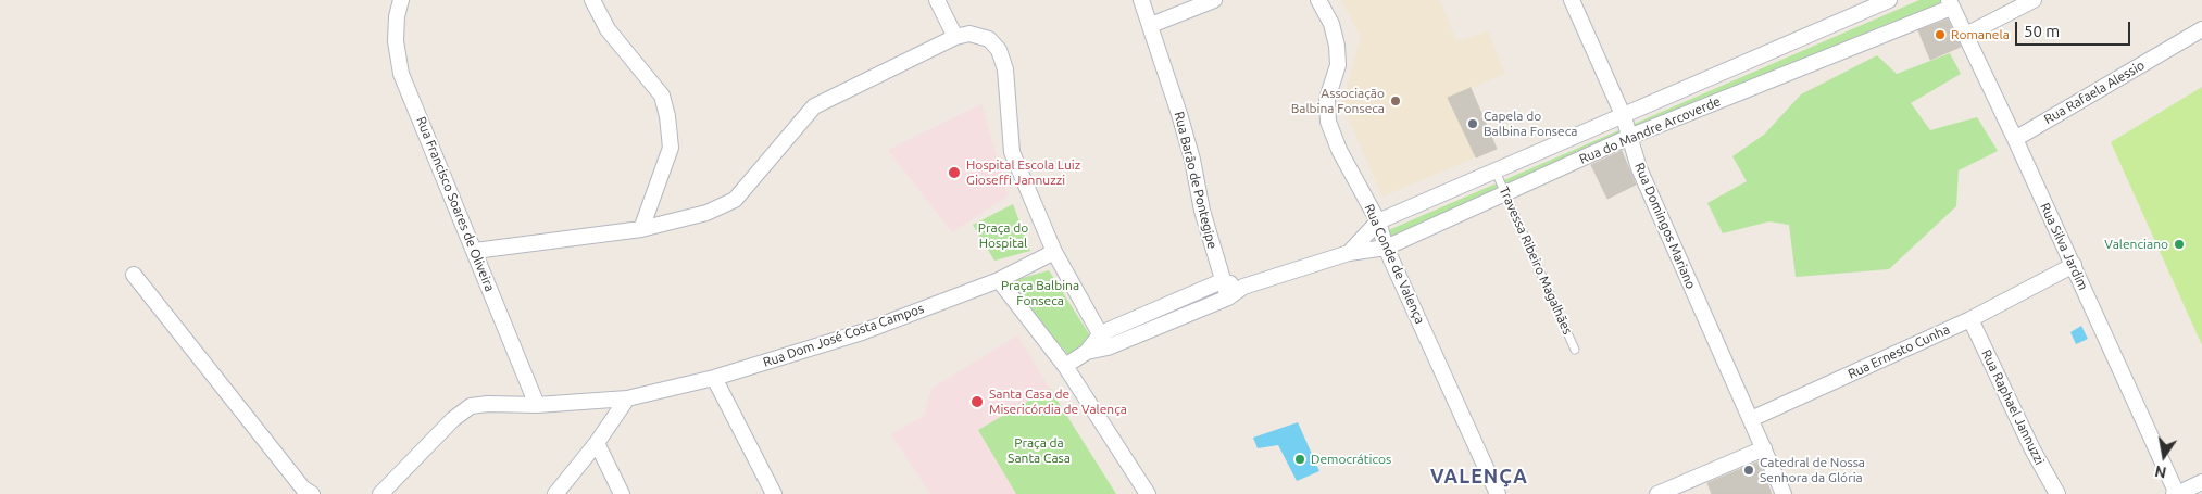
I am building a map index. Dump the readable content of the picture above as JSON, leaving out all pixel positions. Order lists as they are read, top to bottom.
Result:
{
  "streets": {
    "street": [
      "Rua Rafaela Alessio",
      "Rua do Mandre Arcoverde",
      "Rua Barão de Pontegipe",
      "Rua Francisco Soares de Oliveira",
      "Rua Domingos Mariano",
      "Rua Silva Jardim",
      "Rua Conde de Valença",
      "Rua Dom José Costa Campos",
      "Rua Ernesto Cunha",
      "Rua Raphael Jannuzzi"
    ],
    "lane": ["Travessa Ribeiro Magalhães"]
  },
  "crossings": [
    ["Rua Rafaela Alessio", "Rua Silva Jardim"],
    ["Rua do Mandre Arcoverde", "Rua Barão de Pontegipe"],
    ["Rua do Mandre Arcoverde", "Rua Domingos Mariano"],
    ["Rua do Mandre Arcoverde", "Rua Silva Jardim"],
    ["Rua do Mandre Arcoverde", "Travessa Ribeiro Magalhães"],
    ["Rua do Mandre Arcoverde", "Rua Conde de Valença"],
    ["Rua Francisco Soares de Oliveira", "Rua Dom José Costa Campos"],
    ["Rua Domingos Mariano", "Rua Ernesto Cunha"],
    ["Rua Silva Jardim", "Rua Ernesto Cunha"],
    ["Rua Ernesto Cunha", "Rua Raphael Jannuzzi"]
  ],
  "districts": ["VALENÇA"],
  "parks": ["Praça do Hospital", "Praça Balbina Fonseca", "Praça da Santa Casa"],
  "places": [
    "Romanela",
    "Associação Balbina Fonseca",
    "Capela do Balbina Fonseca",
    "Hospital Escola Luiz Gioseffi Jannuzzi",
    "Valenciano",
    "Santa Casa de Misericórdia de Valença",
    "Democráticos",
    "Catedral de Nossa Senhora da Glória"
  ],
  "scale_bar": "50 m",
  "north": "bottom"
}
